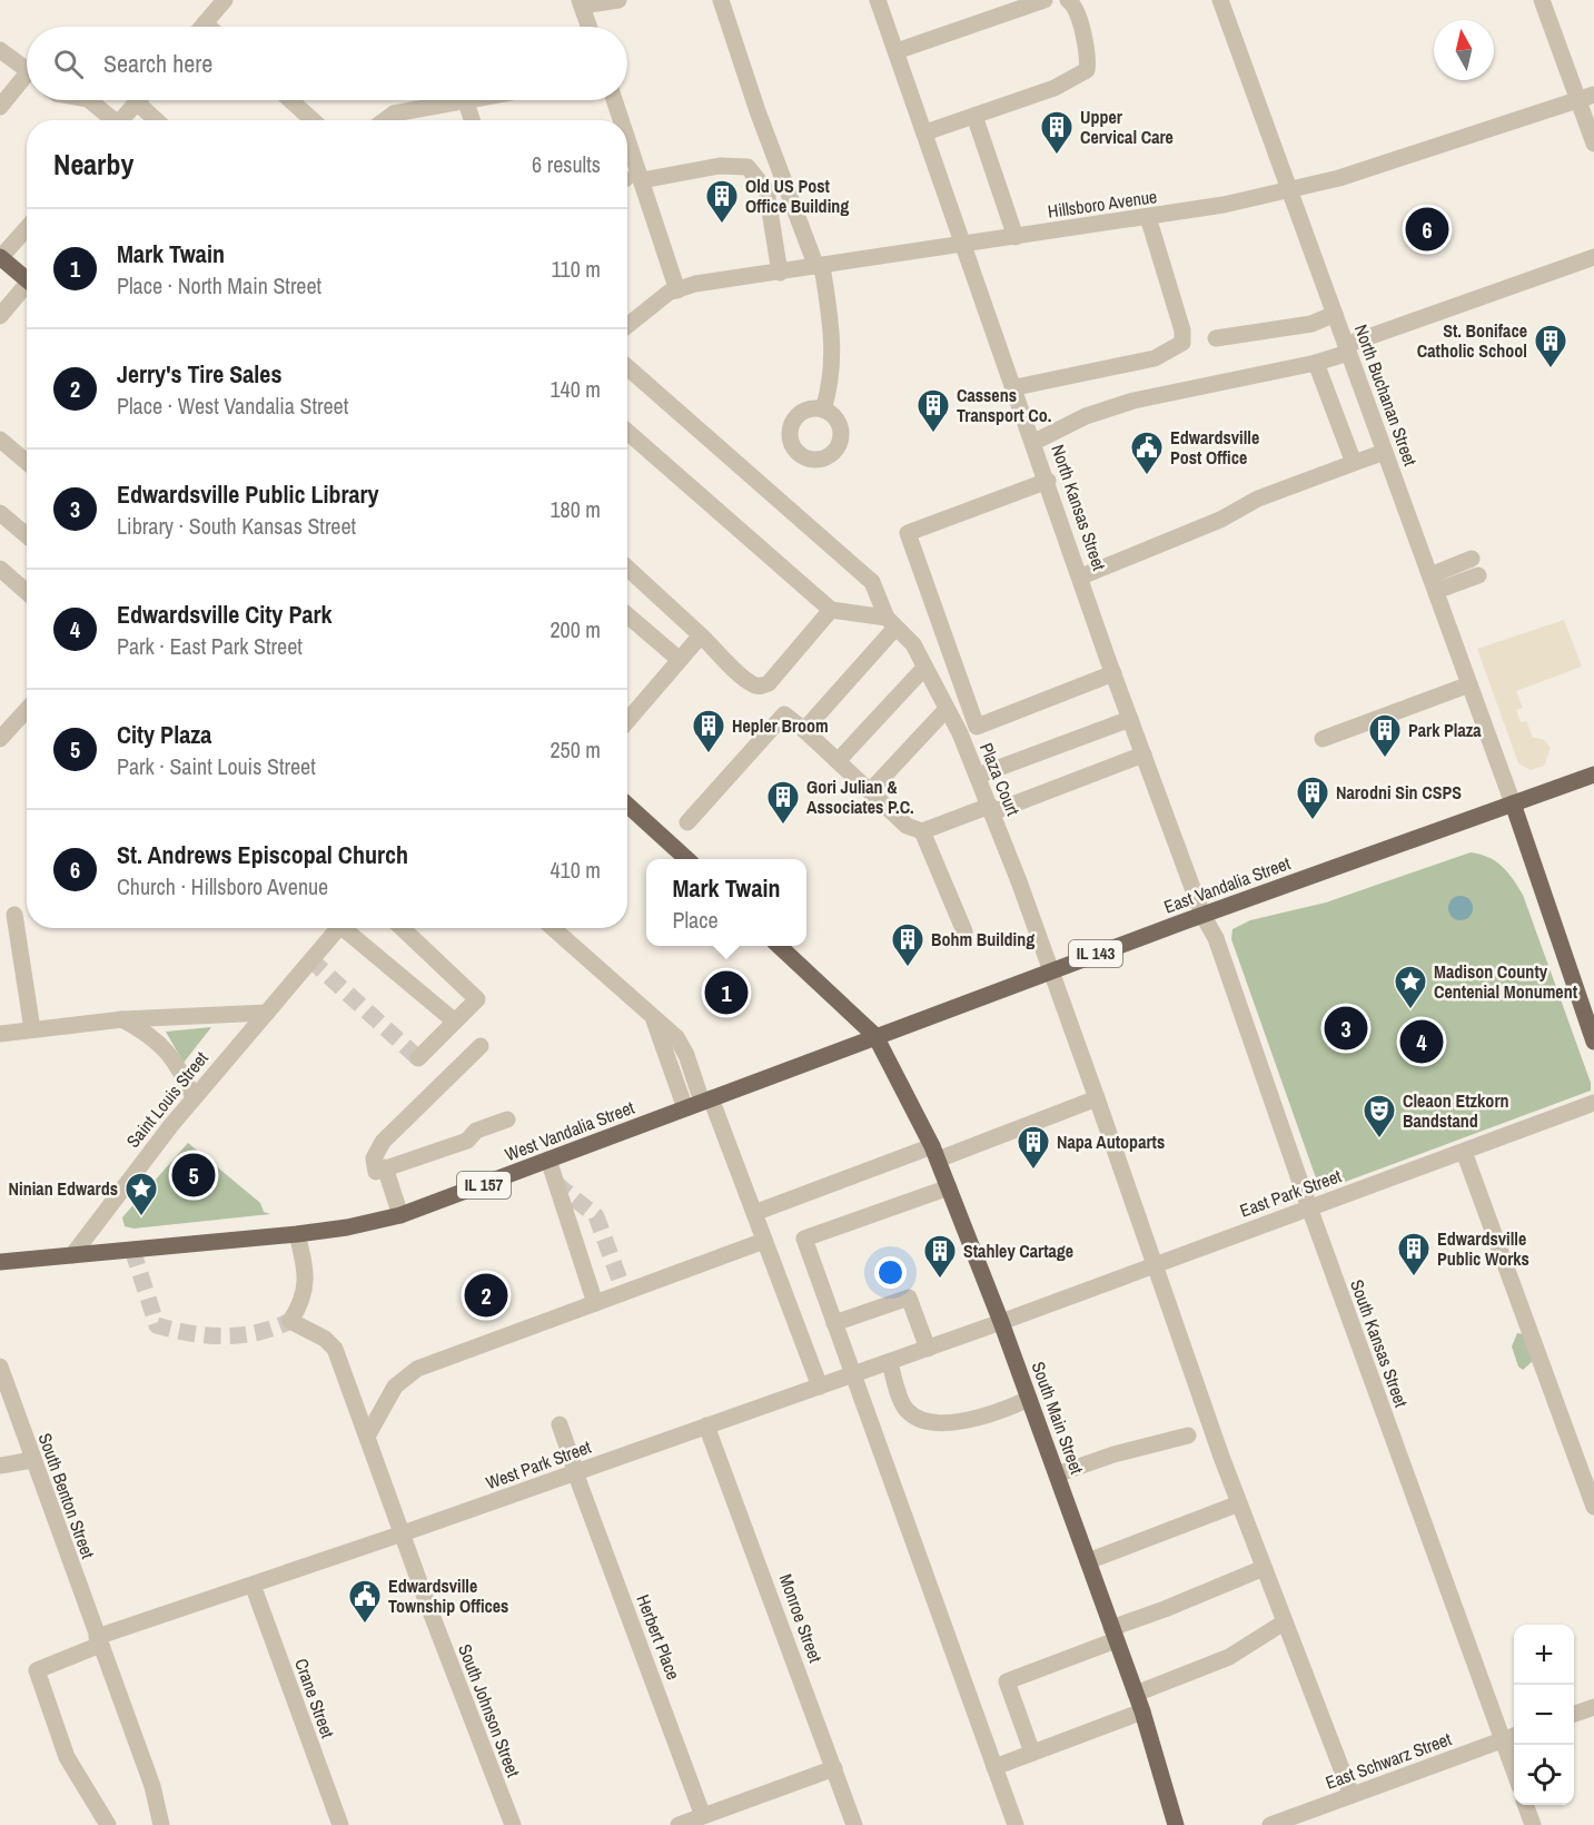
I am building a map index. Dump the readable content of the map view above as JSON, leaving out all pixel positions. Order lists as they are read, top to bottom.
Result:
{
  "streets": {
    "main road": [
      "East Vandalia Street",
      "IL 143",
      "West Vandalia Street",
      "IL 157",
      "South Main Street"
    ],
    "street": [
      "Hillsboro Avenue",
      "North Buchanan Street",
      "North Kansas Street",
      "Plaza Court",
      "Saint Louis Street",
      "East Park Street",
      "South Kansas Street",
      "West Park Street",
      "South Benton Street",
      "Monroe Street",
      "Herbert Place",
      "Crane Street",
      "South Johnson Street",
      "East Schwarz Street"
    ]
  },
  "crossings": [
    ["Hillsboro Avenue", "North Buchanan Street"],
    ["Hillsboro Avenue", "North Kansas Street"],
    ["North Buchanan Street", "East Vandalia Street"],
    ["North Kansas Street", "East Vandalia Street"],
    ["North Kansas Street", "South Kansas Street"],
    ["Plaza Court", "East Vandalia Street"],
    ["Plaza Court", "East Park Street"],
    ["Plaza Court", "East Schwarz Street"],
    ["East Vandalia Street", "West Vandalia Street"],
    ["East Vandalia Street", "South Kansas Street"],
    ["East Vandalia Street", "South Main Street"],
    ["Saint Louis Street", "West Vandalia Street"],
    ["Saint Louis Street", "IL 157"],
    ["West Vandalia Street", "IL 157"],
    ["West Vandalia Street", "South Main Street"],
    ["West Vandalia Street", "South Johnson Street"],
    ["East Park Street", "South Kansas Street"],
    ["East Park Street", "South Main Street"],
    ["East Park Street", "West Park Street"],
    ["South Kansas Street", "East Schwarz Street"],
    ["South Main Street", "West Park Street"],
    ["West Park Street", "South Benton Street"],
    ["West Park Street", "Monroe Street"],
    ["West Park Street", "Herbert Place"],
    ["West Park Street", "Crane Street"],
    ["West Park Street", "South Johnson Street"]
  ],
  "places": {
    "building": [
      "Upper Cervical Care",
      "Old US Post Office Building",
      "St. Boniface Catholic School",
      "Cassens Transport Co.",
      "Hepler Broom",
      "Park Plaza",
      "Narodni Sin CSPS",
      "Gori Julian & Associates P.C.",
      "Bohm Building",
      "Napa Autoparts",
      "Edwardsville Public Works",
      "Stahley Cartage"
    ],
    "public building": ["Edwardsville Post Office", "Edwardsville Township Offices"],
    "place": ["Madison County Centenial Monument", "Ninian Edwards"],
    "theatre": ["Cleaon Etzkorn Bandstand"]
  },
  "north": "top",
  "page": {
    "search": "Search here",
    "heading": ["Nearby", "6 results"],
    "pins": [
      "6",
      "1",
      "3",
      "4",
      "5",
      "2"
    ],
    "list": [
      {
        "mark": "1",
        "name": "Mark Twain",
        "note": "Place · North Main Street",
        "value": "110 m"
      },
      {
        "mark": "2",
        "name": "Jerry's Tire Sales",
        "note": "Place · West Vandalia Street",
        "value": "140 m"
      },
      {
        "mark": "3",
        "name": "Edwardsville Public Library",
        "note": "Library · South Kansas Street",
        "value": "180 m"
      },
      {
        "mark": "4",
        "name": "Edwardsville City Park",
        "note": "Park · East Park Street",
        "value": "200 m"
      },
      {
        "mark": "5",
        "name": "City Plaza",
        "note": "Park · Saint Louis Street",
        "value": "250 m"
      },
      {
        "mark": "6",
        "name": "St. Andrews Episcopal Church",
        "note": "Church · Hillsboro Avenue",
        "value": "410 m"
      }
    ],
    "popup": ["Mark Twain", "Place"],
    "map_buttons": ["+", "−"]
  }
}
